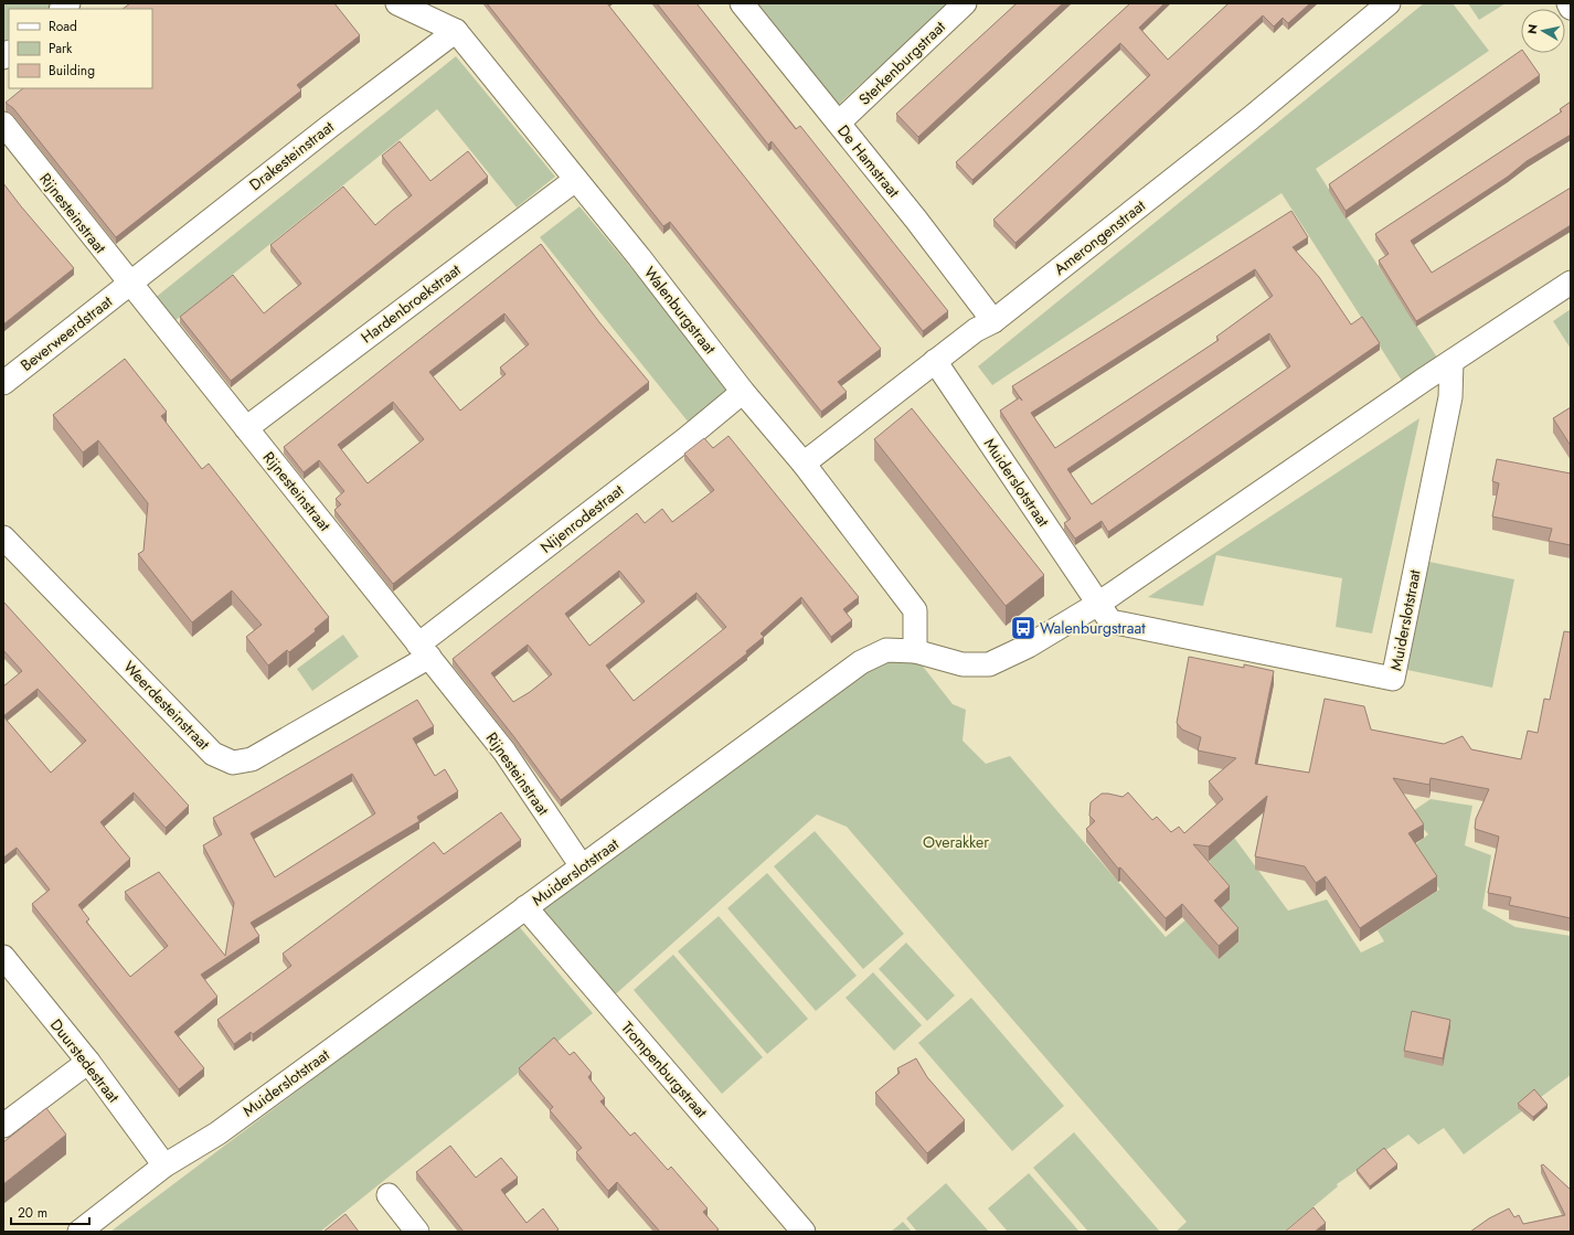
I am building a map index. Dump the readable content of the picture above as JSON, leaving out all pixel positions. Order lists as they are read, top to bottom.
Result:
{
  "streets": {
    "street": [
      "Sterkenburgstraat",
      "Drakesteinstraat",
      "De Hamstraat",
      "Rijnesteinstraat",
      "Amerongenstraat",
      "Hardenbroekstraat",
      "Walenburgstraat",
      "Beverweerdstraat",
      "Muiderslotstraat",
      "Nijenrodestraat",
      "Weerdesteinstraat",
      "Duurstedestraat",
      "Trompenburgstraat"
    ]
  },
  "crossings": [
    ["Sterkenburgstraat", "De Hamstraat"],
    ["Drakesteinstraat", "Rijnesteinstraat"],
    ["Drakesteinstraat", "Walenburgstraat"],
    ["Drakesteinstraat", "Beverweerdstraat"],
    ["De Hamstraat", "Amerongenstraat"],
    ["Rijnesteinstraat", "Hardenbroekstraat"],
    ["Rijnesteinstraat", "Beverweerdstraat"],
    ["Rijnesteinstraat", "Muiderslotstraat"],
    ["Rijnesteinstraat", "Nijenrodestraat"],
    ["Rijnesteinstraat", "Weerdesteinstraat"],
    ["Amerongenstraat", "Walenburgstraat"],
    ["Amerongenstraat", "Muiderslotstraat"],
    ["Hardenbroekstraat", "Walenburgstraat"],
    ["Walenburgstraat", "Muiderslotstraat"],
    ["Walenburgstraat", "Nijenrodestraat"],
    ["Muiderslotstraat", "Duurstedestraat"],
    ["Muiderslotstraat", "Trompenburgstraat"],
    ["Nijenrodestraat", "Weerdesteinstraat"]
  ],
  "parks": ["Overakker"],
  "places": {
    "bus stop": ["Walenburgstraat"]
  },
  "legend": ["Road", "Park", "Building"],
  "scale_bar": "20 m",
  "north": "left"
}
